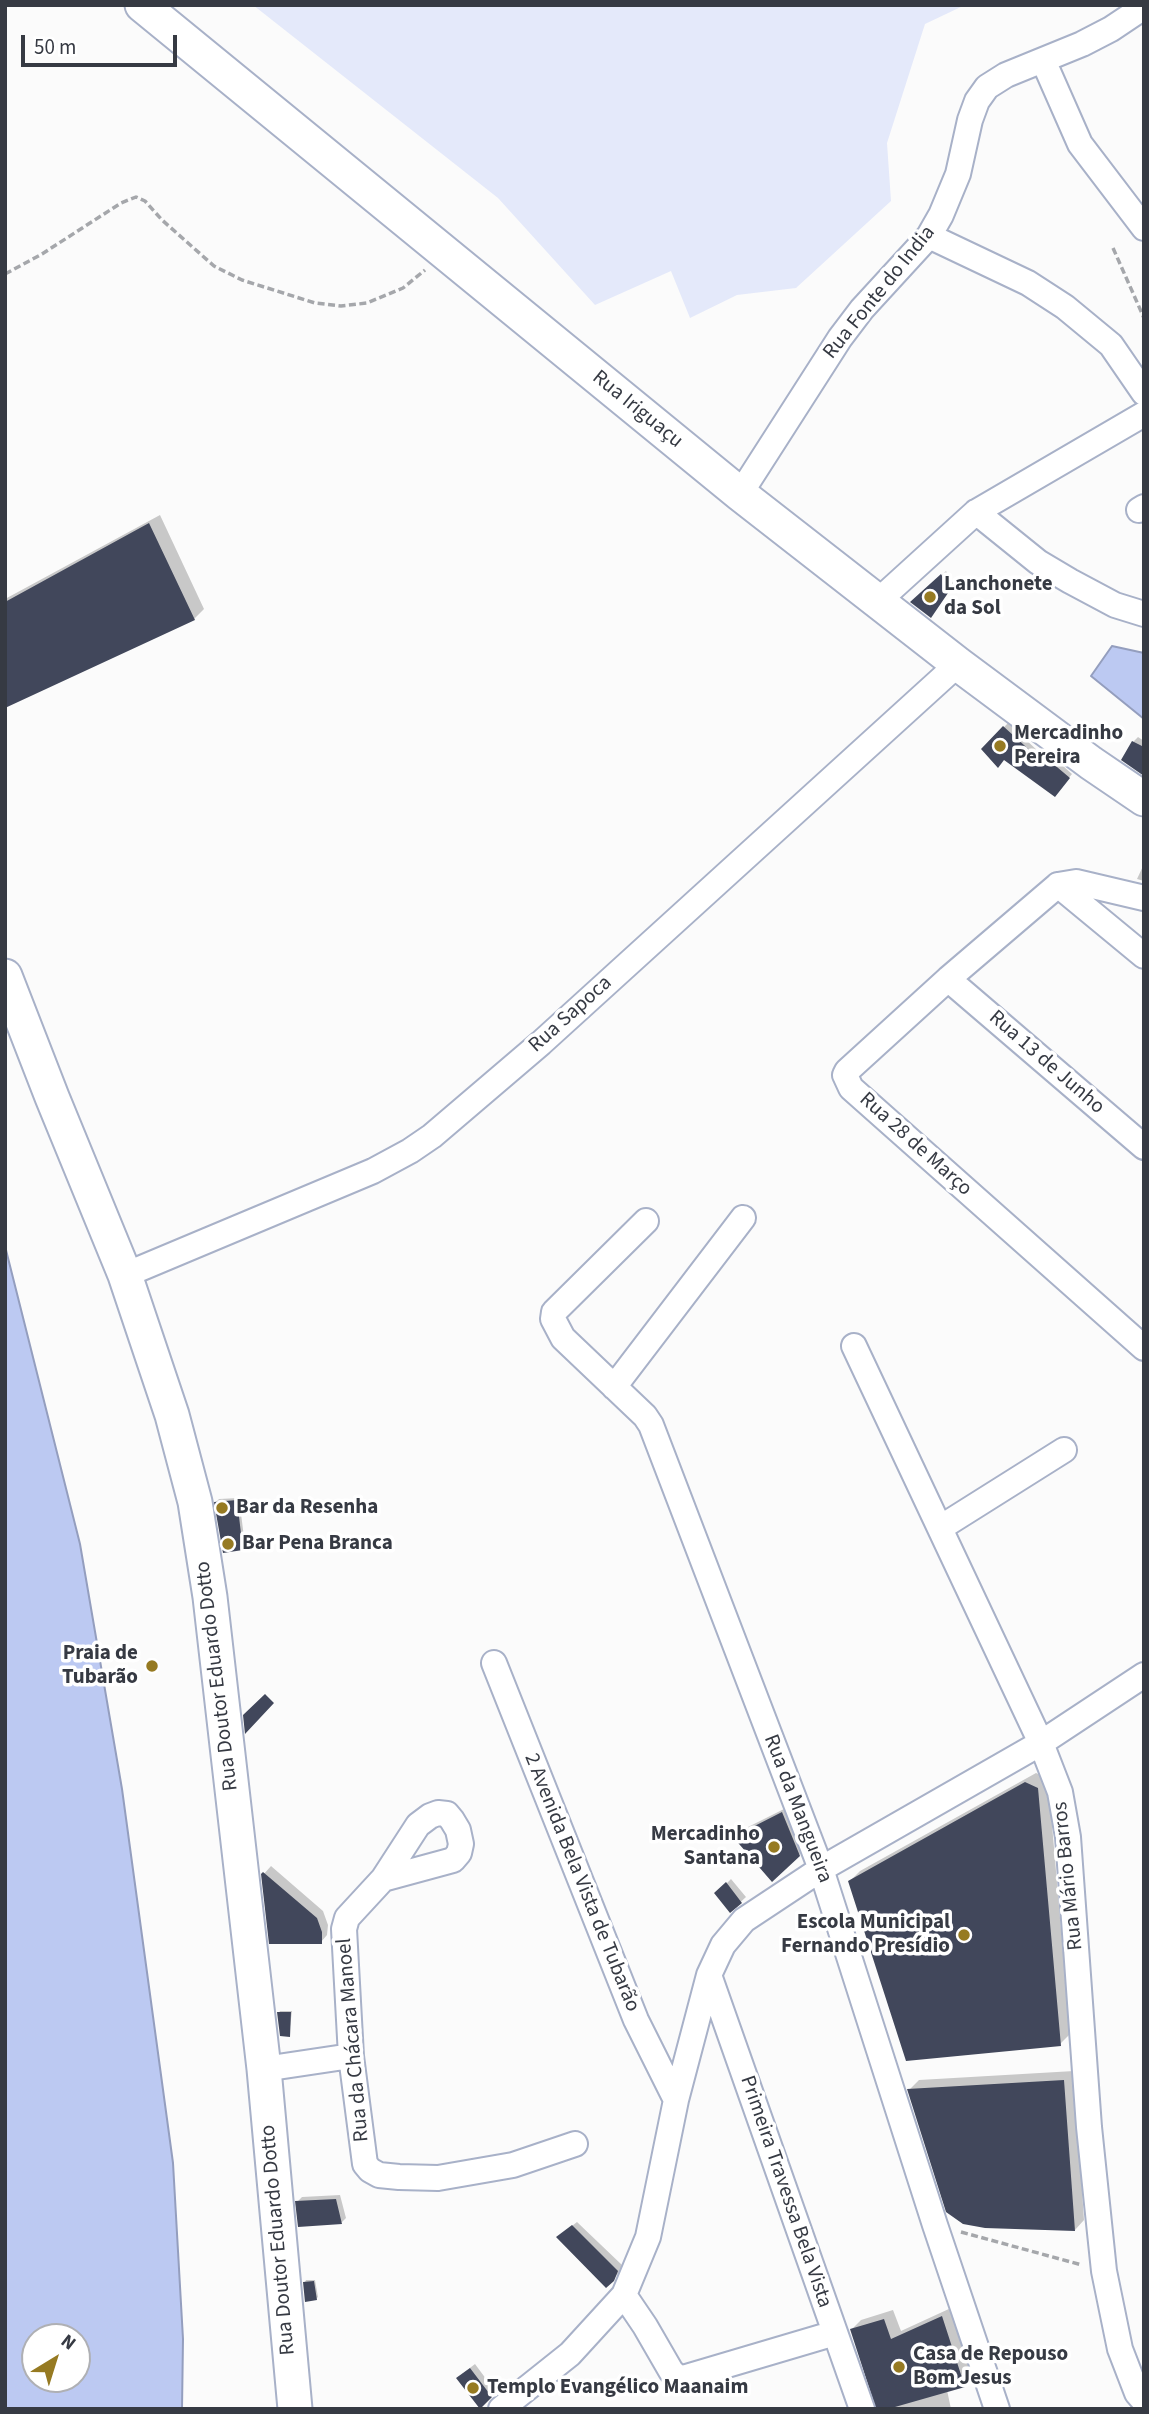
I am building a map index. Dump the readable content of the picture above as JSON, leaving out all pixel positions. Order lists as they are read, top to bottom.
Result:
{
  "streets": {
    "main road": ["Rua Iriguaçu", "Rua Doutor Eduardo Dotto"],
    "street": [
      "Rua Fonte do India",
      "Rua Sapoca",
      "Rua 13 de Junho",
      "Rua 28 de Março",
      "Rua da Mangueira",
      "Rua Mário Barros",
      "2 Avenida Bela Vista de Tubarão",
      "Rua da Chácara Manoel",
      "Primeira Travessa Bela Vista"
    ]
  },
  "crossings": [
    ["Rua Fonte do India", "Rua Iriguaçu"],
    ["Rua Iriguaçu", "Rua Sapoca"],
    ["Rua Sapoca", "Rua Doutor Eduardo Dotto"],
    ["Rua 13 de Junho", "Rua 28 de Março"]
  ],
  "places": [
    "Lanchonete da Sol",
    "Mercadinho Pereira",
    "Bar da Resenha",
    "Bar Pena Branca",
    "Praia de Tubarão",
    "Mercadinho Santana",
    "Escola Municipal Fernando Presídio",
    "Casa de Repouso Bom Jesus",
    "Templo Evangélico Maanaim"
  ],
  "scale_bar": "50 m",
  "north": "top right"
}
